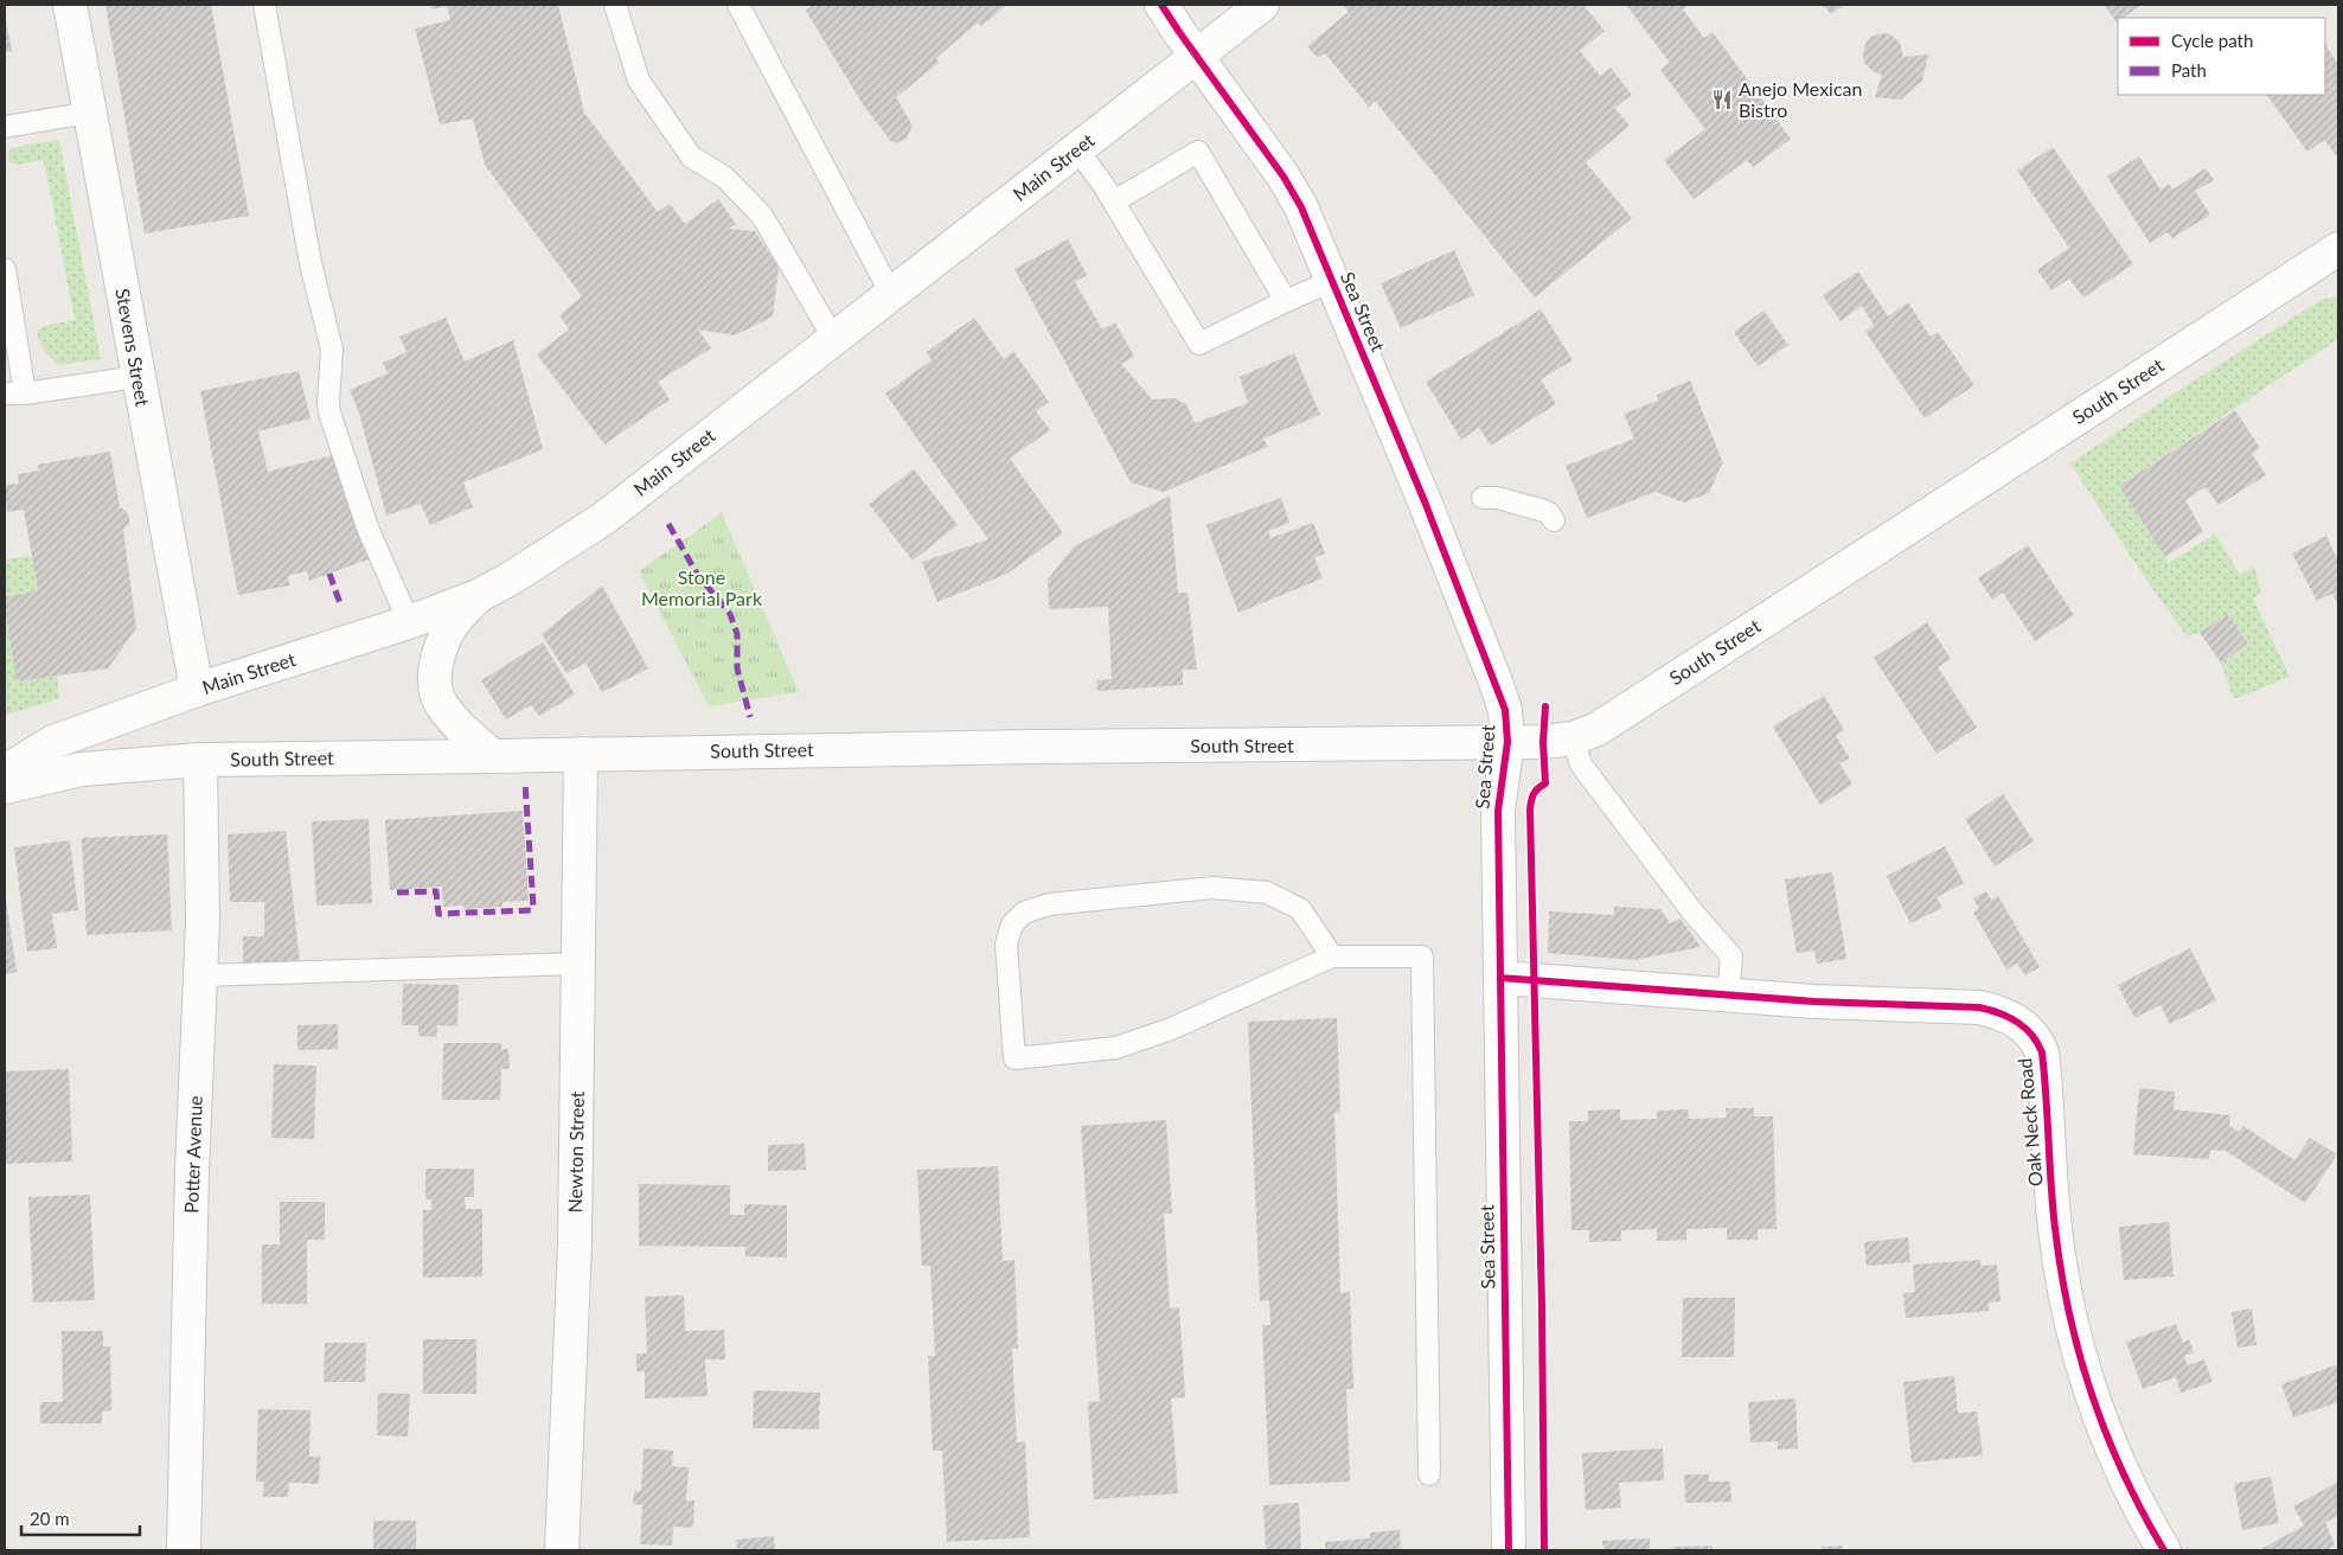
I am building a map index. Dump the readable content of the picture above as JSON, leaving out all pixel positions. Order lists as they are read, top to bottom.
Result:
{
  "streets": {
    "street": [
      "Main Street",
      "Sea Street",
      "Stevens Street",
      "South Street",
      "Oak Neck Road",
      "Newton Street",
      "Potter Avenue"
    ]
  },
  "crossings": [
    ["Main Street", "Sea Street"],
    ["Main Street", "Stevens Street"],
    ["Sea Street", "South Street"],
    ["Sea Street", "Oak Neck Road"],
    ["South Street", "Newton Street"],
    ["South Street", "Potter Avenue"]
  ],
  "parks": ["Stone Memorial Park"],
  "places": {
    "restaurant": ["Anejo Mexican Bistro"]
  },
  "legend": ["Cycle path", "Path"],
  "scale_bar": "20 m"
}
